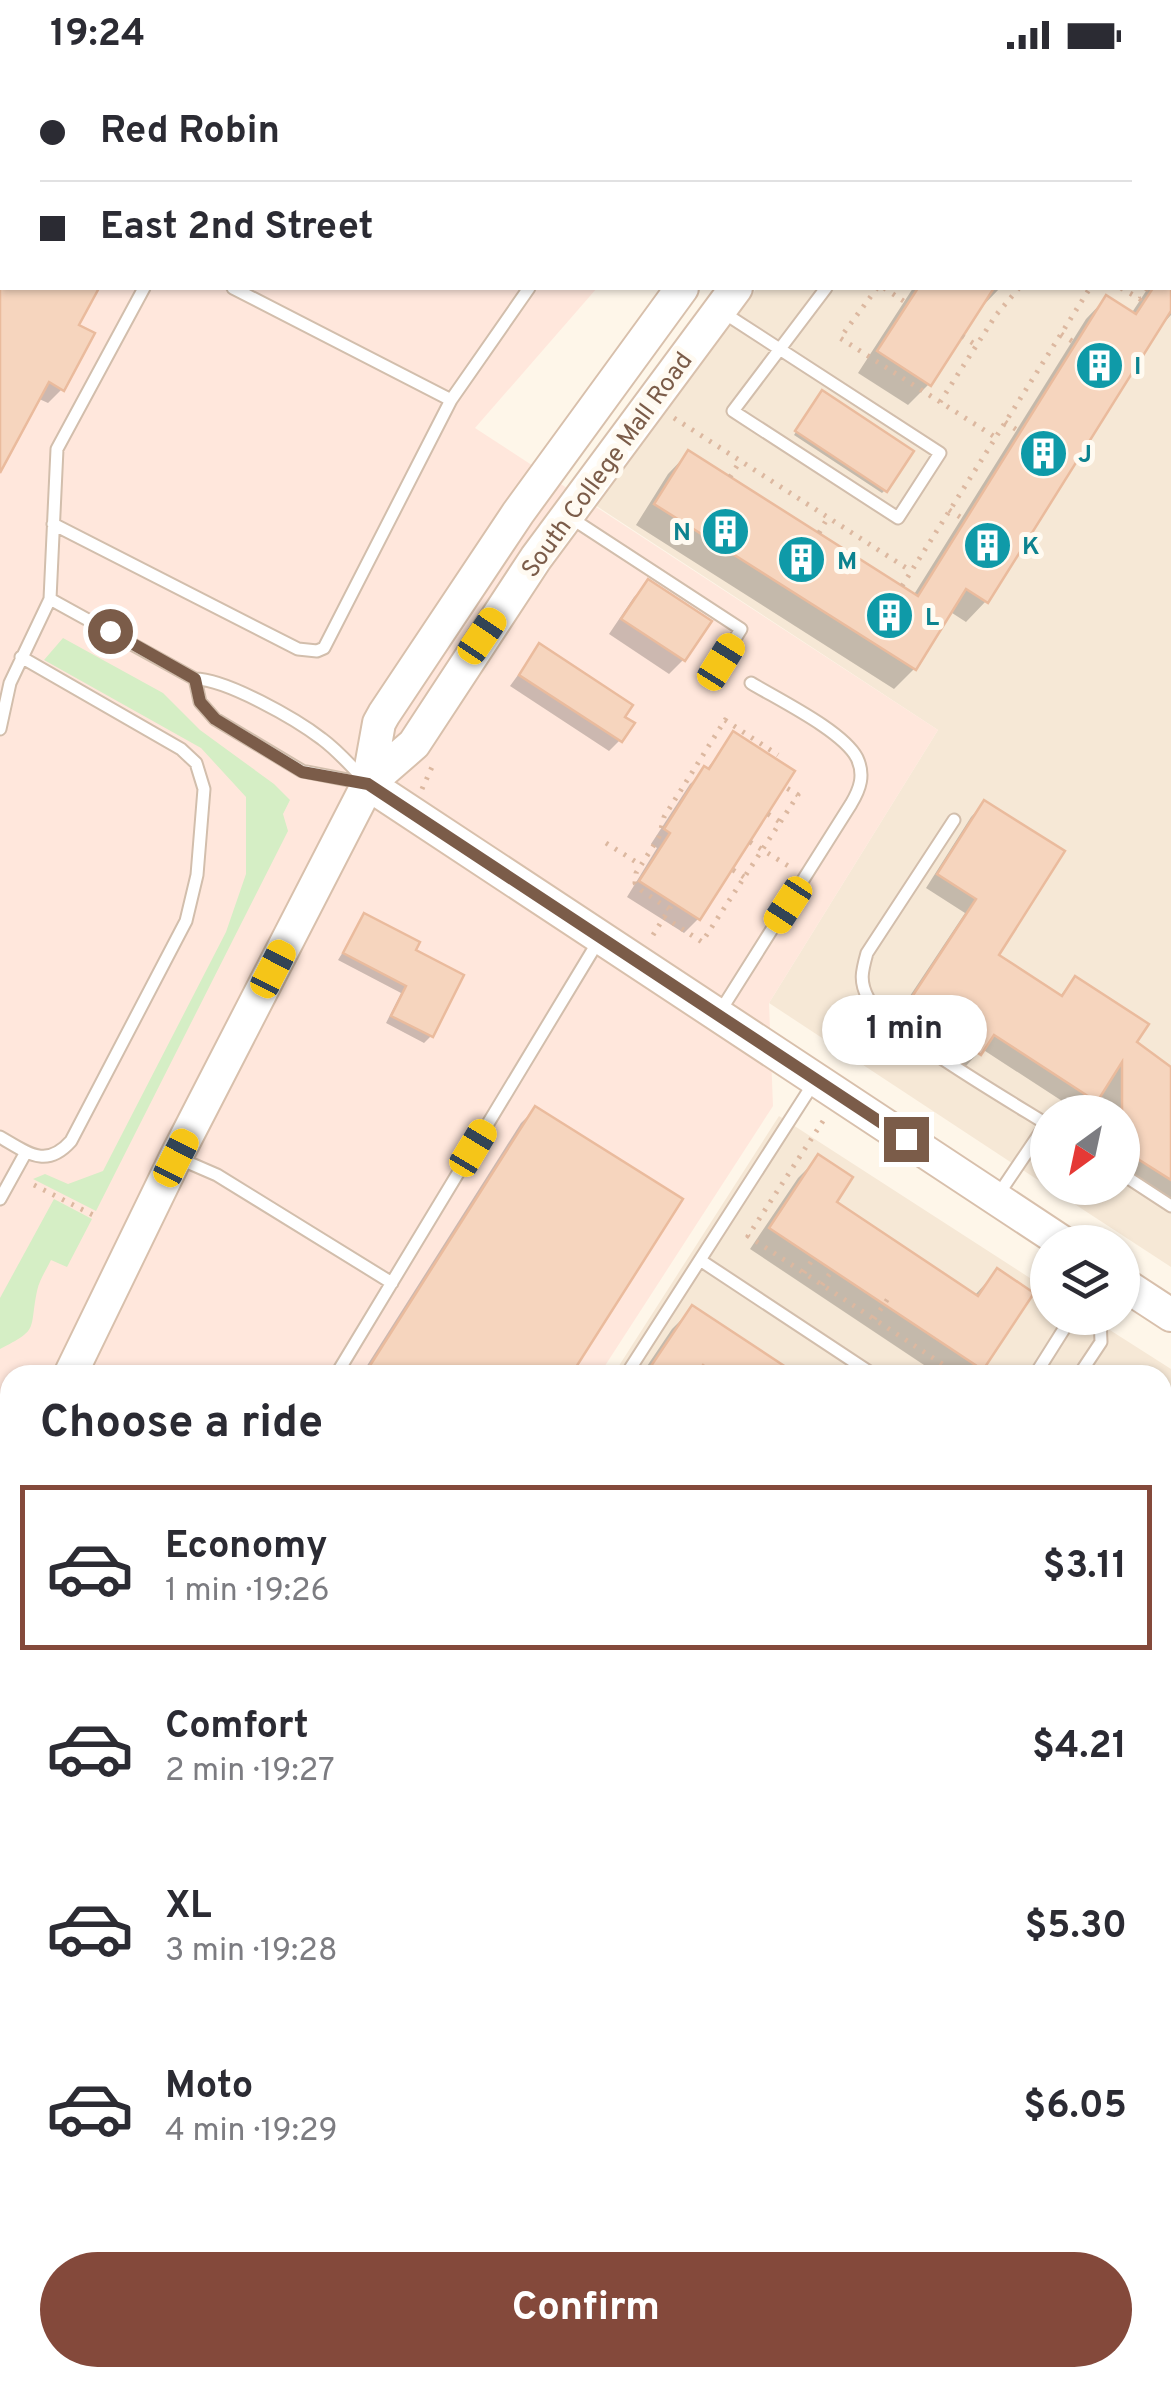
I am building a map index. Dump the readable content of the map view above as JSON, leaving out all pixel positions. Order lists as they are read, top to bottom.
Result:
{
  "streets": {
    "main road": ["South College Mall Road"]
  },
  "places": {
    "building": [
      "I",
      "J",
      "N",
      "K",
      "M",
      "L"
    ]
  },
  "north": "bottom left",
  "page": {
    "status": "19:24",
    "banner": ["Red Robin", "East 2nd Street"],
    "bubble": "1 min",
    "heading": "Choose a ride",
    "list": [
      {
        "name": "Economy",
        "note": "1 min · 19:26",
        "value": "$3.11"
      },
      {
        "name": "Comfort",
        "note": "2 min · 19:27",
        "value": "$4.21"
      },
      {
        "name": "XL",
        "note": "3 min · 19:28",
        "value": "$5.30"
      },
      {
        "name": "Moto",
        "note": "4 min · 19:29",
        "value": "$6.05"
      }
    ],
    "buttons": "Confirm"
  }
}
